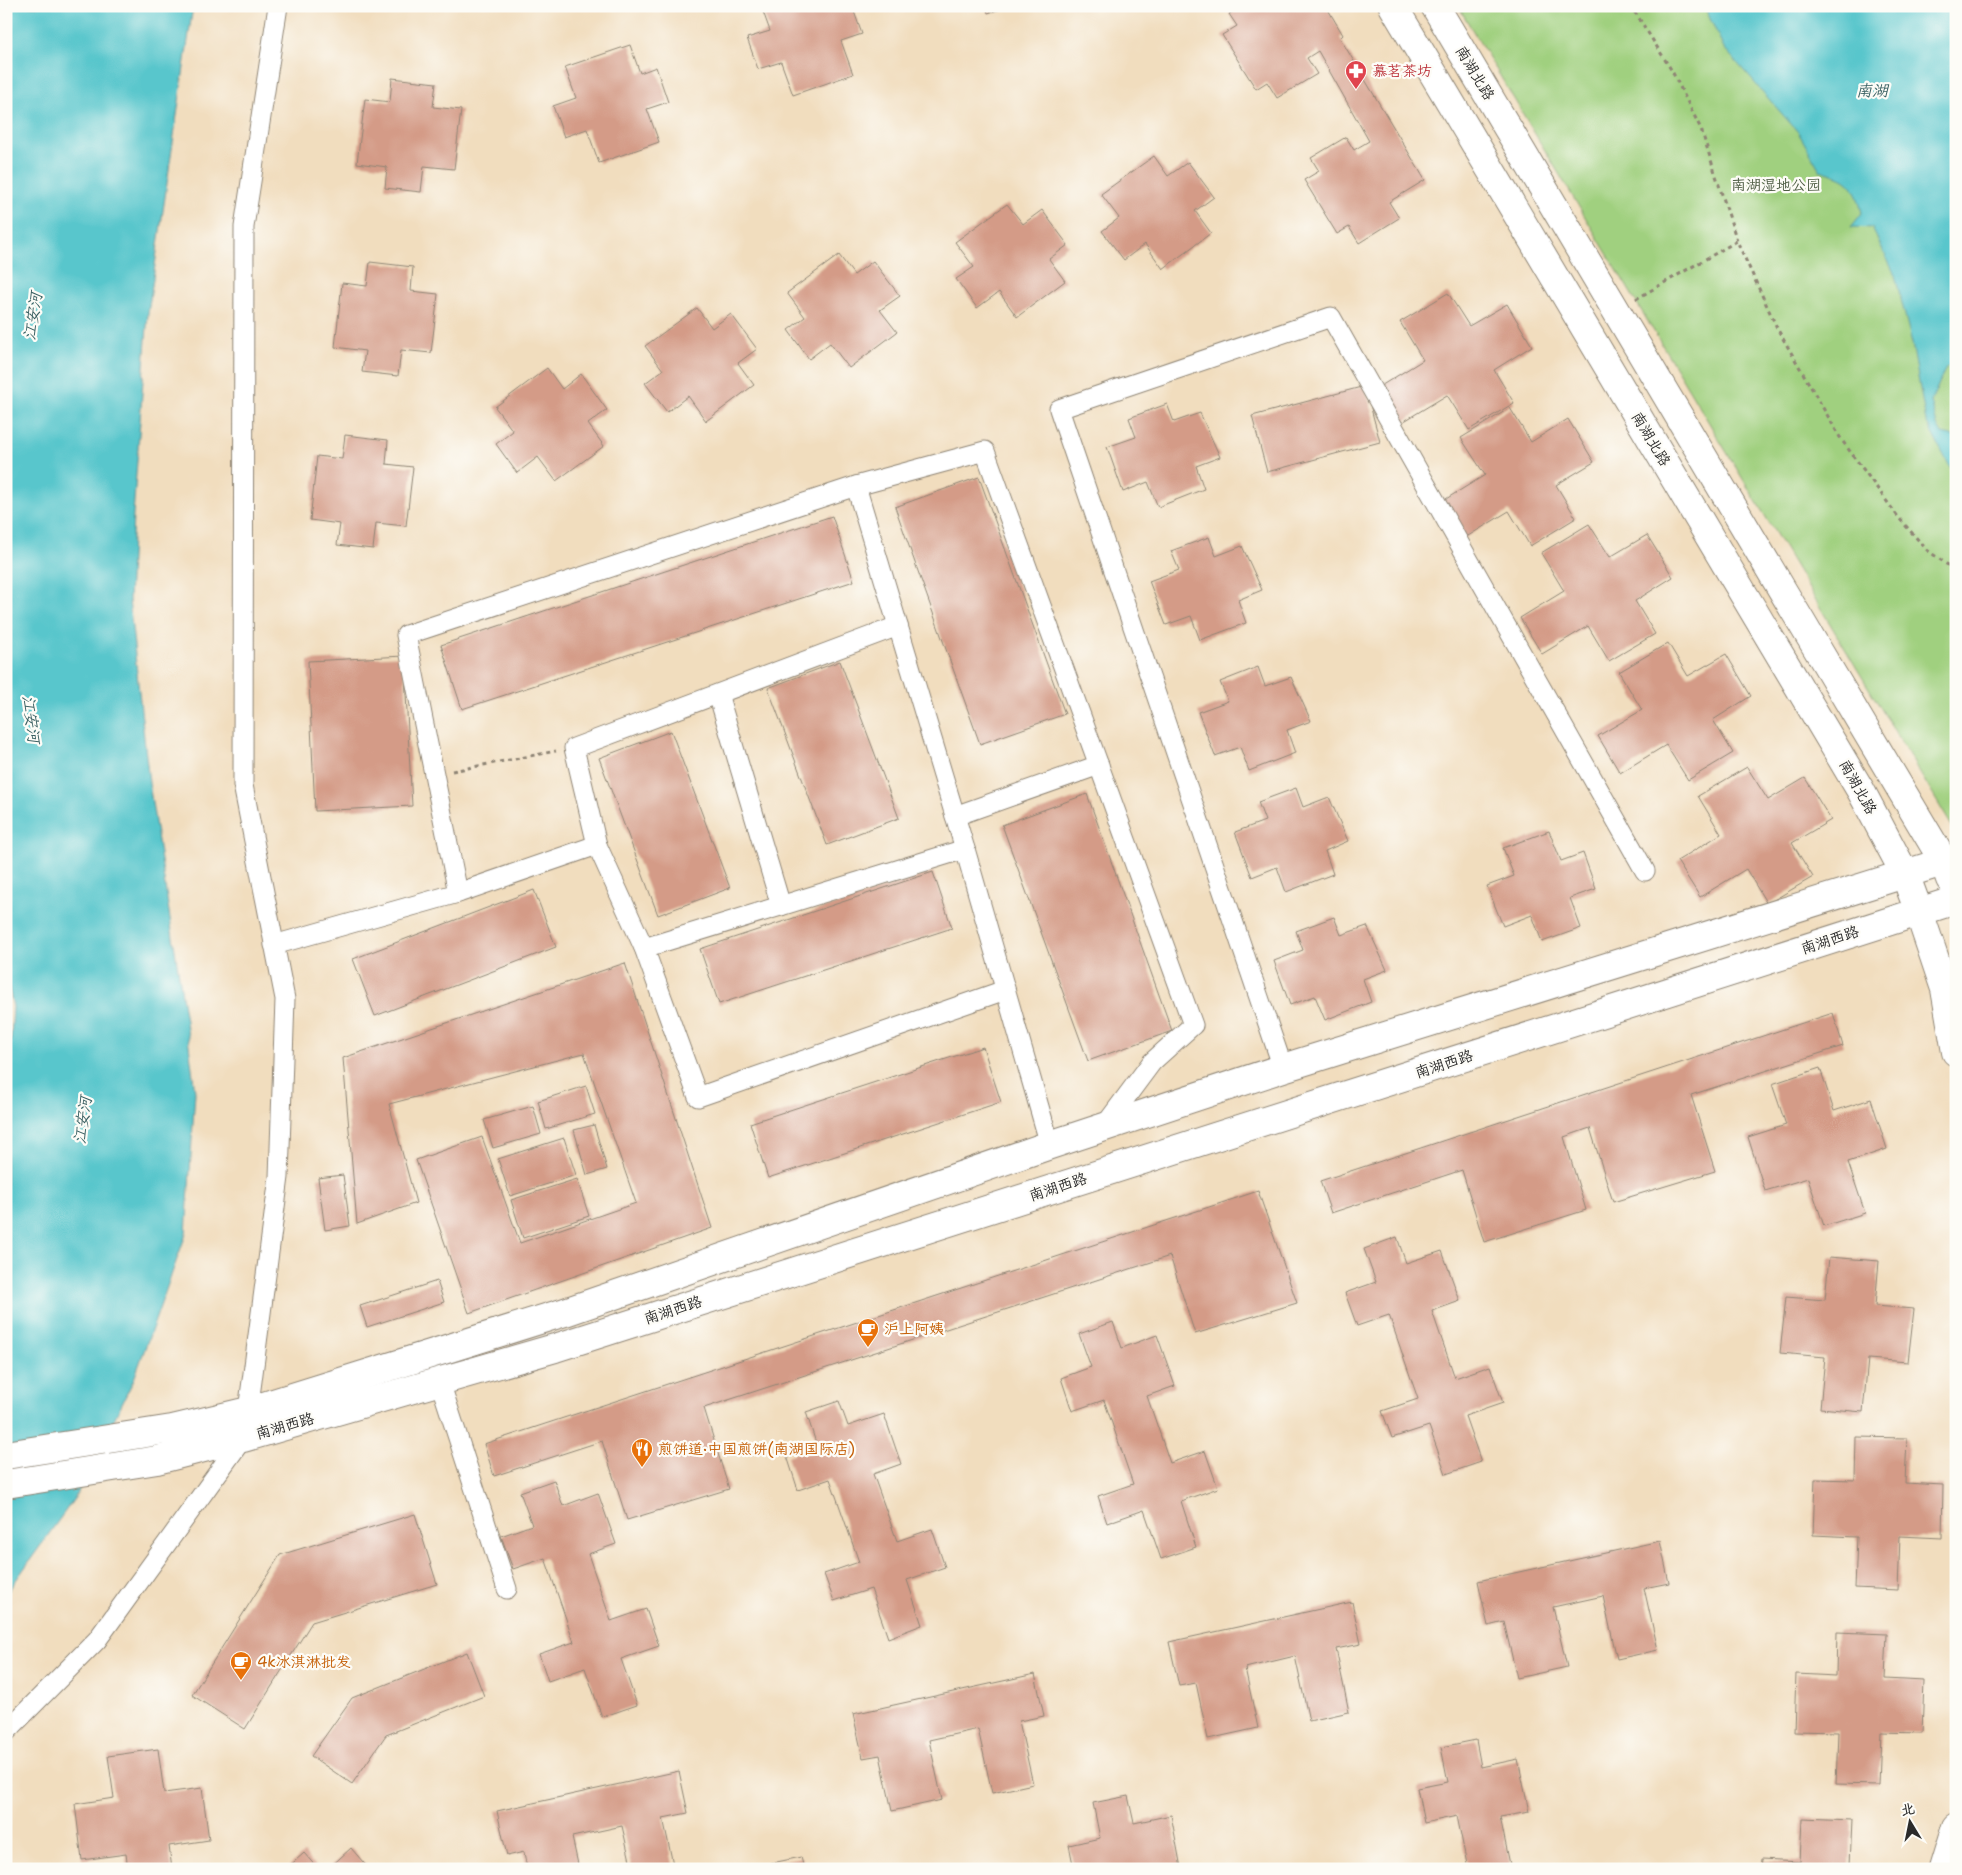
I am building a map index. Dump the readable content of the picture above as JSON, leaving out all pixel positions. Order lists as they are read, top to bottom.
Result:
{
  "streets": {
    "main road": ["南湖北路", "南湖西路"]
  },
  "crossings": [
    ["南湖北路", "南湖西路"]
  ],
  "water": ["南湖", "江安河"],
  "parks": ["南湖湿地公园"],
  "places": {
    "pharmacy": ["慕茗茶坊"],
    "cafe": ["沪上阿姨", "4k冰淇淋批发"],
    "restaurant": ["煎饼道·中国煎饼(南湖国际店)"]
  },
  "north": "top"
}
